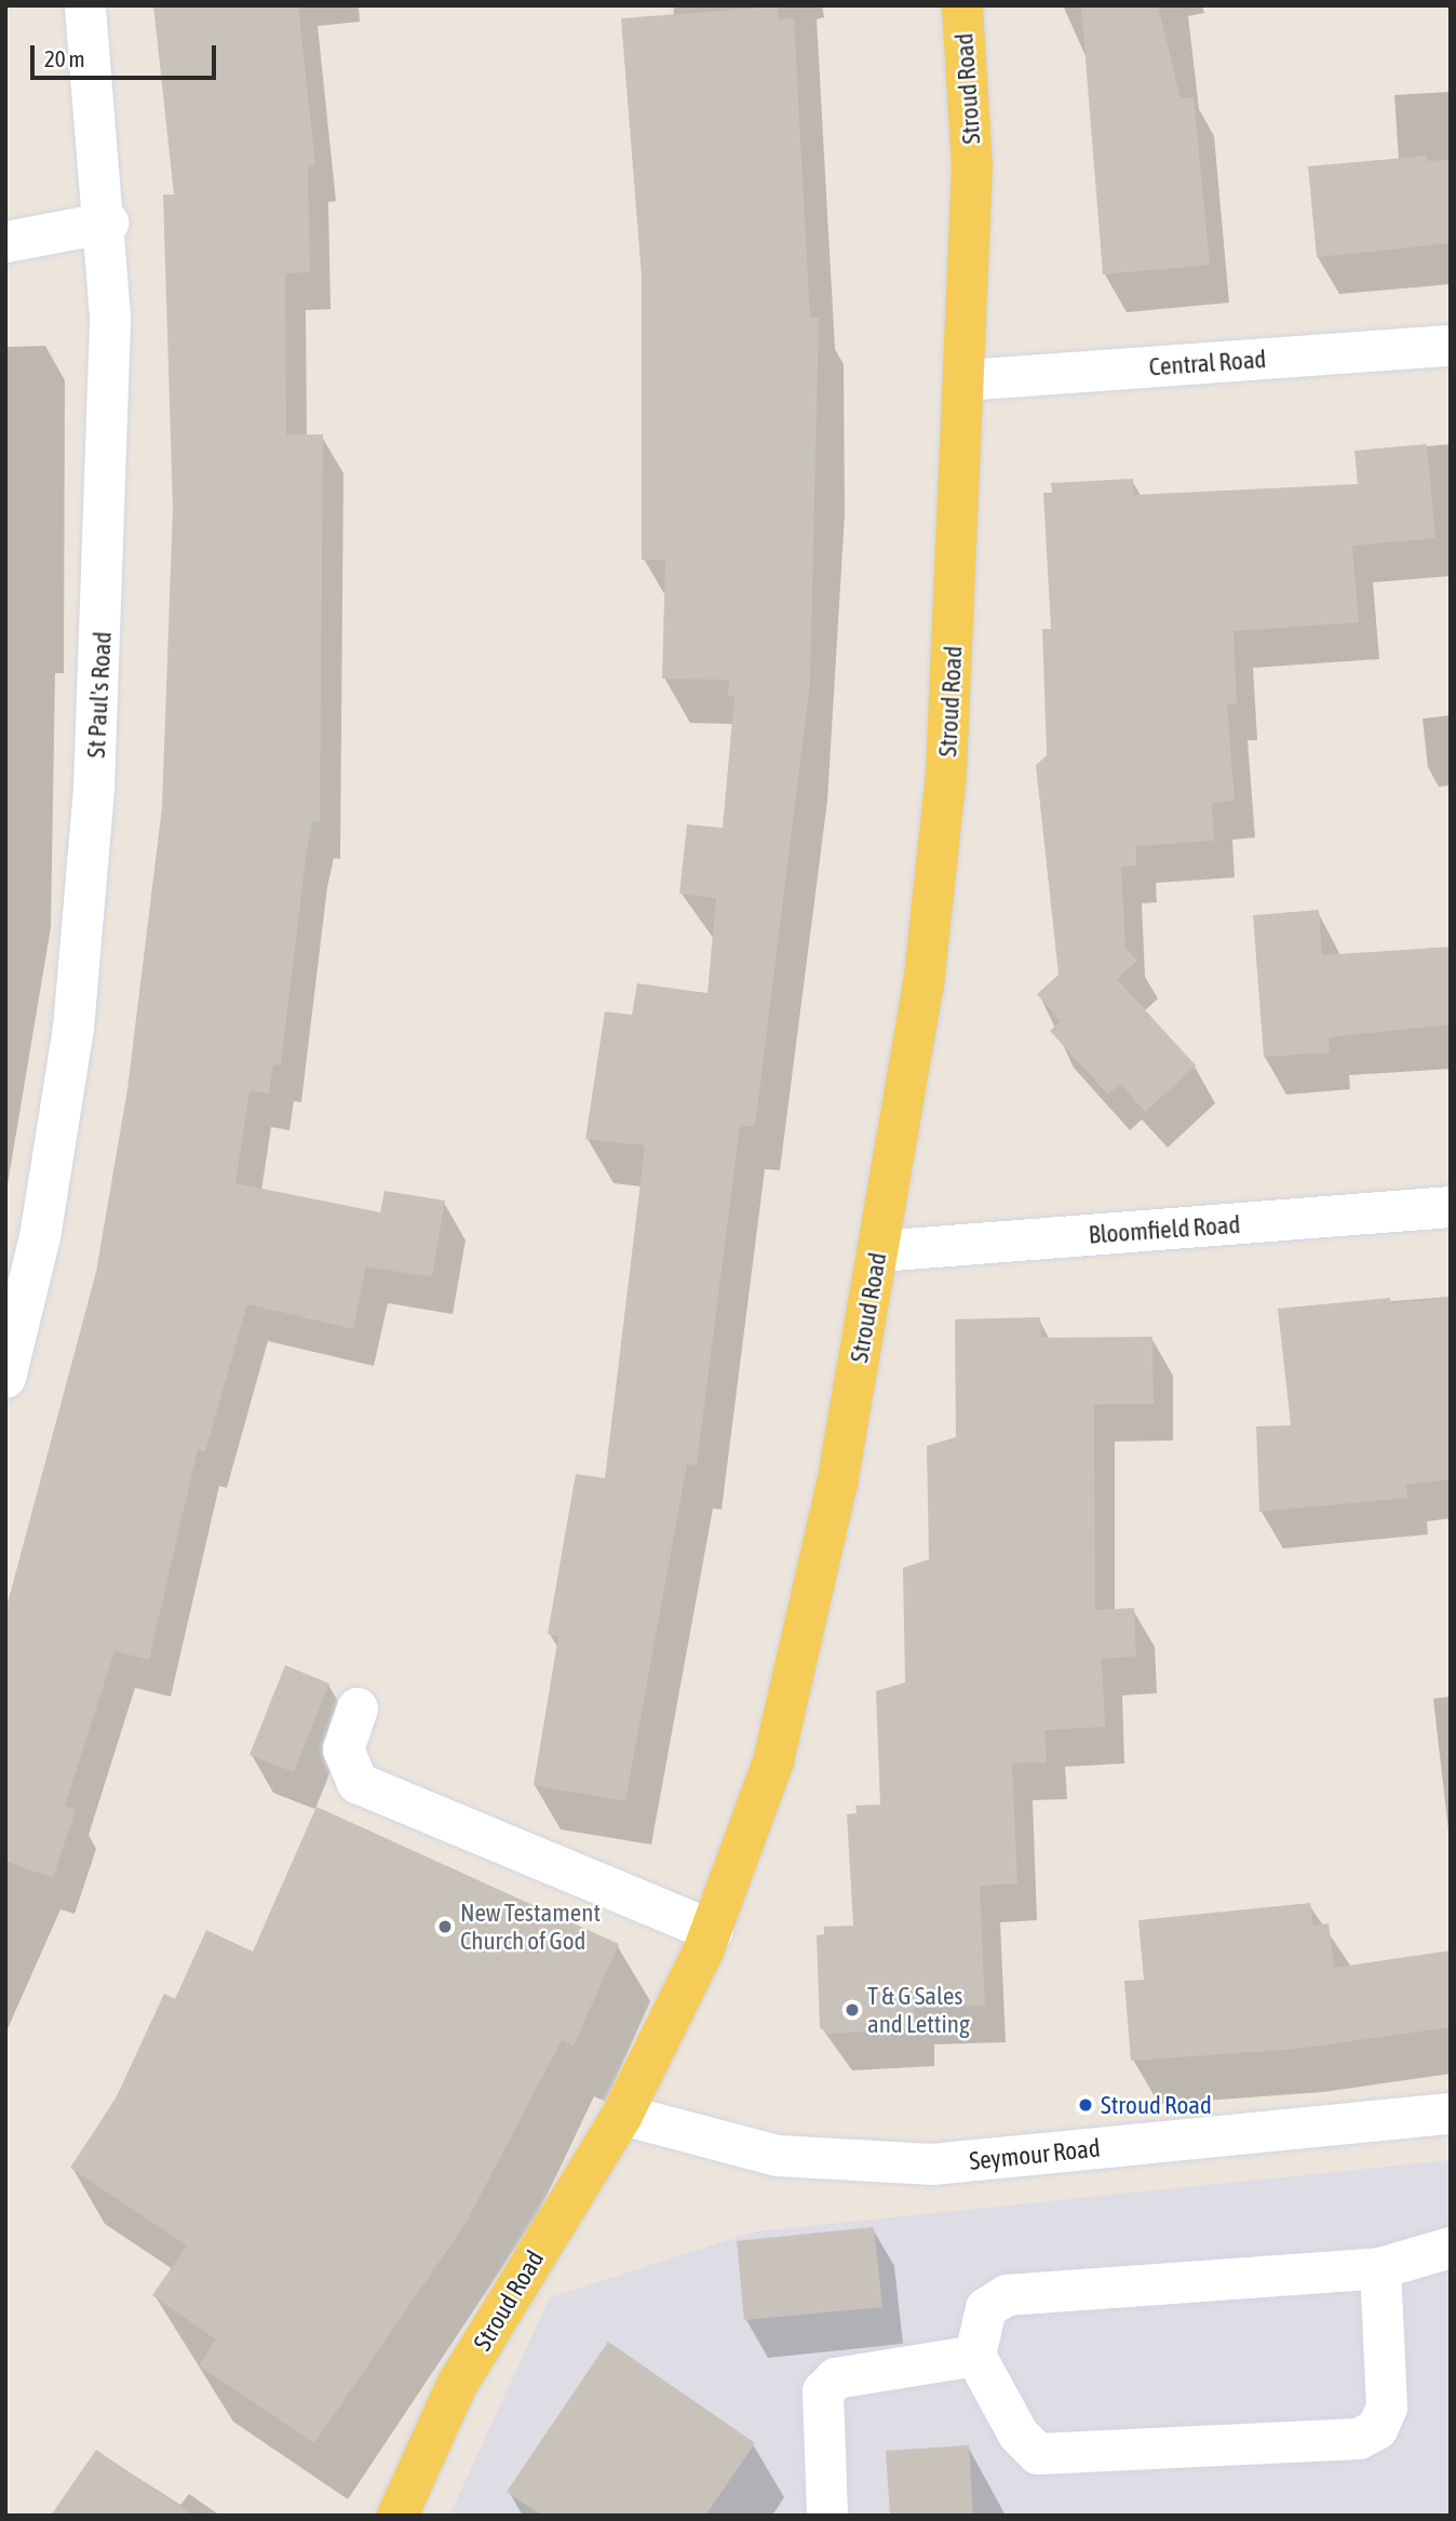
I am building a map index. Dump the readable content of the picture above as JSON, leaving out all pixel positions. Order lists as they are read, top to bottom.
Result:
{
  "streets": {
    "main road": ["Stroud Road"],
    "street": [
      "Central Road",
      "St Paul's Road",
      "Bloomfield Road",
      "Seymour Road"
    ]
  },
  "crossings": [
    ["Stroud Road", "Central Road"],
    ["Stroud Road", "Bloomfield Road"],
    ["Stroud Road", "Seymour Road"]
  ],
  "places": ["New Testament Church of God", "T & G Sales and Letting", "Stroud Road"],
  "scale_bar": "20 m"
}
